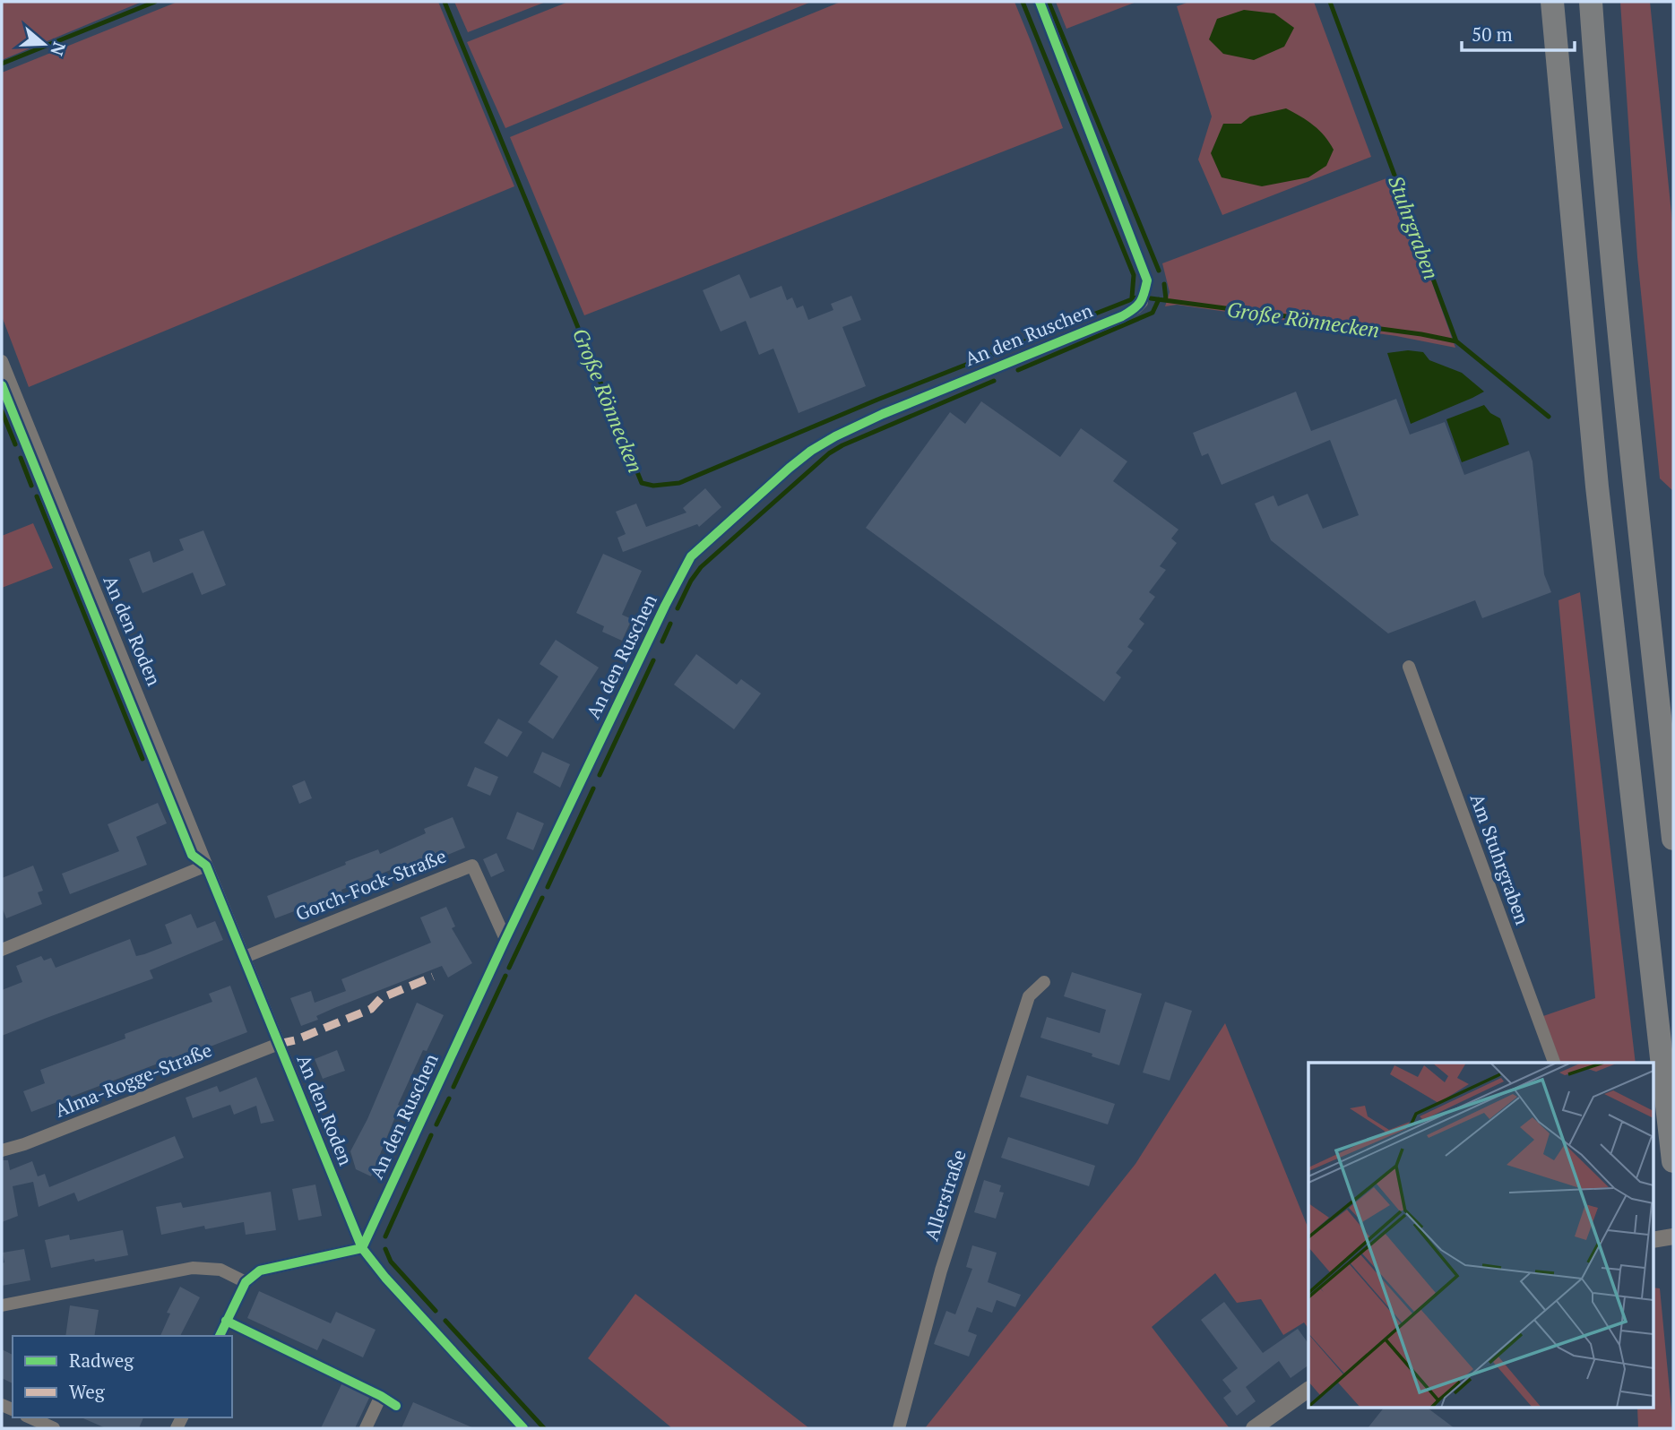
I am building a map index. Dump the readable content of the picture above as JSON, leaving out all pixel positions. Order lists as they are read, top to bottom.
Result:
{
  "streets": {
    "street": [
      "An den Ruschen",
      "An den Roden",
      "Am Stuhrgraben",
      "Gorch-Fock-Straße",
      "Alma-Rogge-Straße",
      "Allerstraße"
    ]
  },
  "crossings": [
    ["An den Ruschen", "An den Roden"],
    ["An den Ruschen", "Gorch-Fock-Straße"],
    ["An den Roden", "Gorch-Fock-Straße"],
    ["An den Roden", "Alma-Rogge-Straße"]
  ],
  "water": ["Stuhrgraben", "Große Rönnecken"],
  "legend": ["Radweg", "Weg"],
  "scale_bar": "50 m",
  "north": "right"
}
